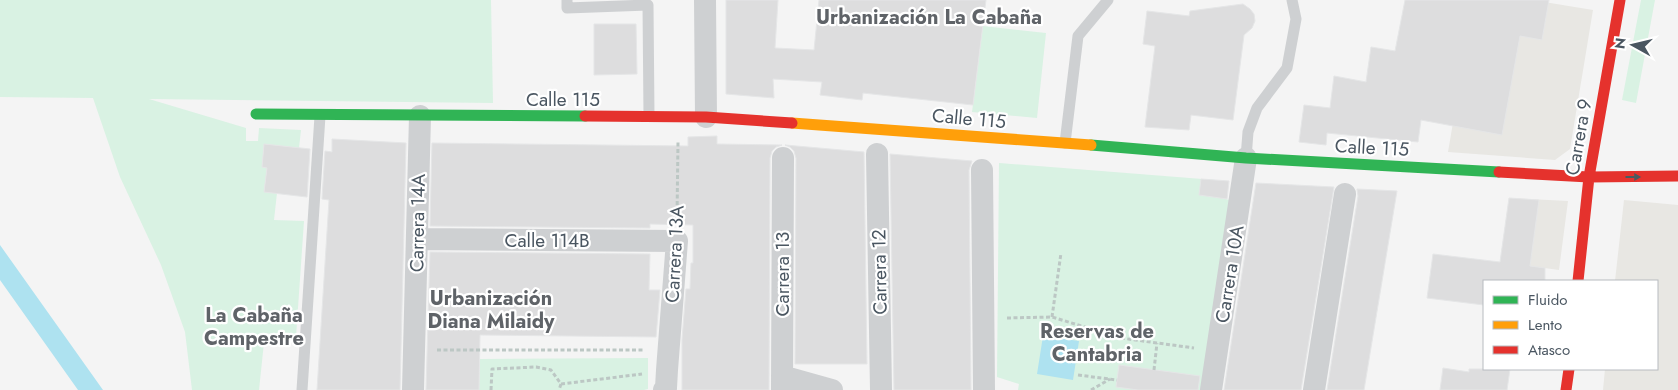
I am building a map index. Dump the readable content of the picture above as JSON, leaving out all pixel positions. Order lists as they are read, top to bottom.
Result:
{
  "streets": {
    "street": [
      "Calle 115",
      "Carrera 9",
      "Carrera 14A",
      "Calle 114B",
      "Carrera 13A",
      "Carrera 12",
      "Carrera 13",
      "Carrera 10A"
    ]
  },
  "crossings": [
    ["Calle 115", "Carrera 9"],
    ["Calle 115", "Carrera 14A"],
    ["Calle 115", "Carrera 13A"],
    ["Calle 115", "Carrera 10A"],
    ["Carrera 14A", "Calle 114B"],
    ["Calle 114B", "Carrera 13A"]
  ],
  "districts": [
    "Urbanización La Cabaña",
    "Urbanización Diana Milaidy",
    "La Cabaña Campestre",
    "Reservas de Cantabria"
  ],
  "legend": ["Fluido", "Lento", "Atasco"],
  "north": "left"
}
